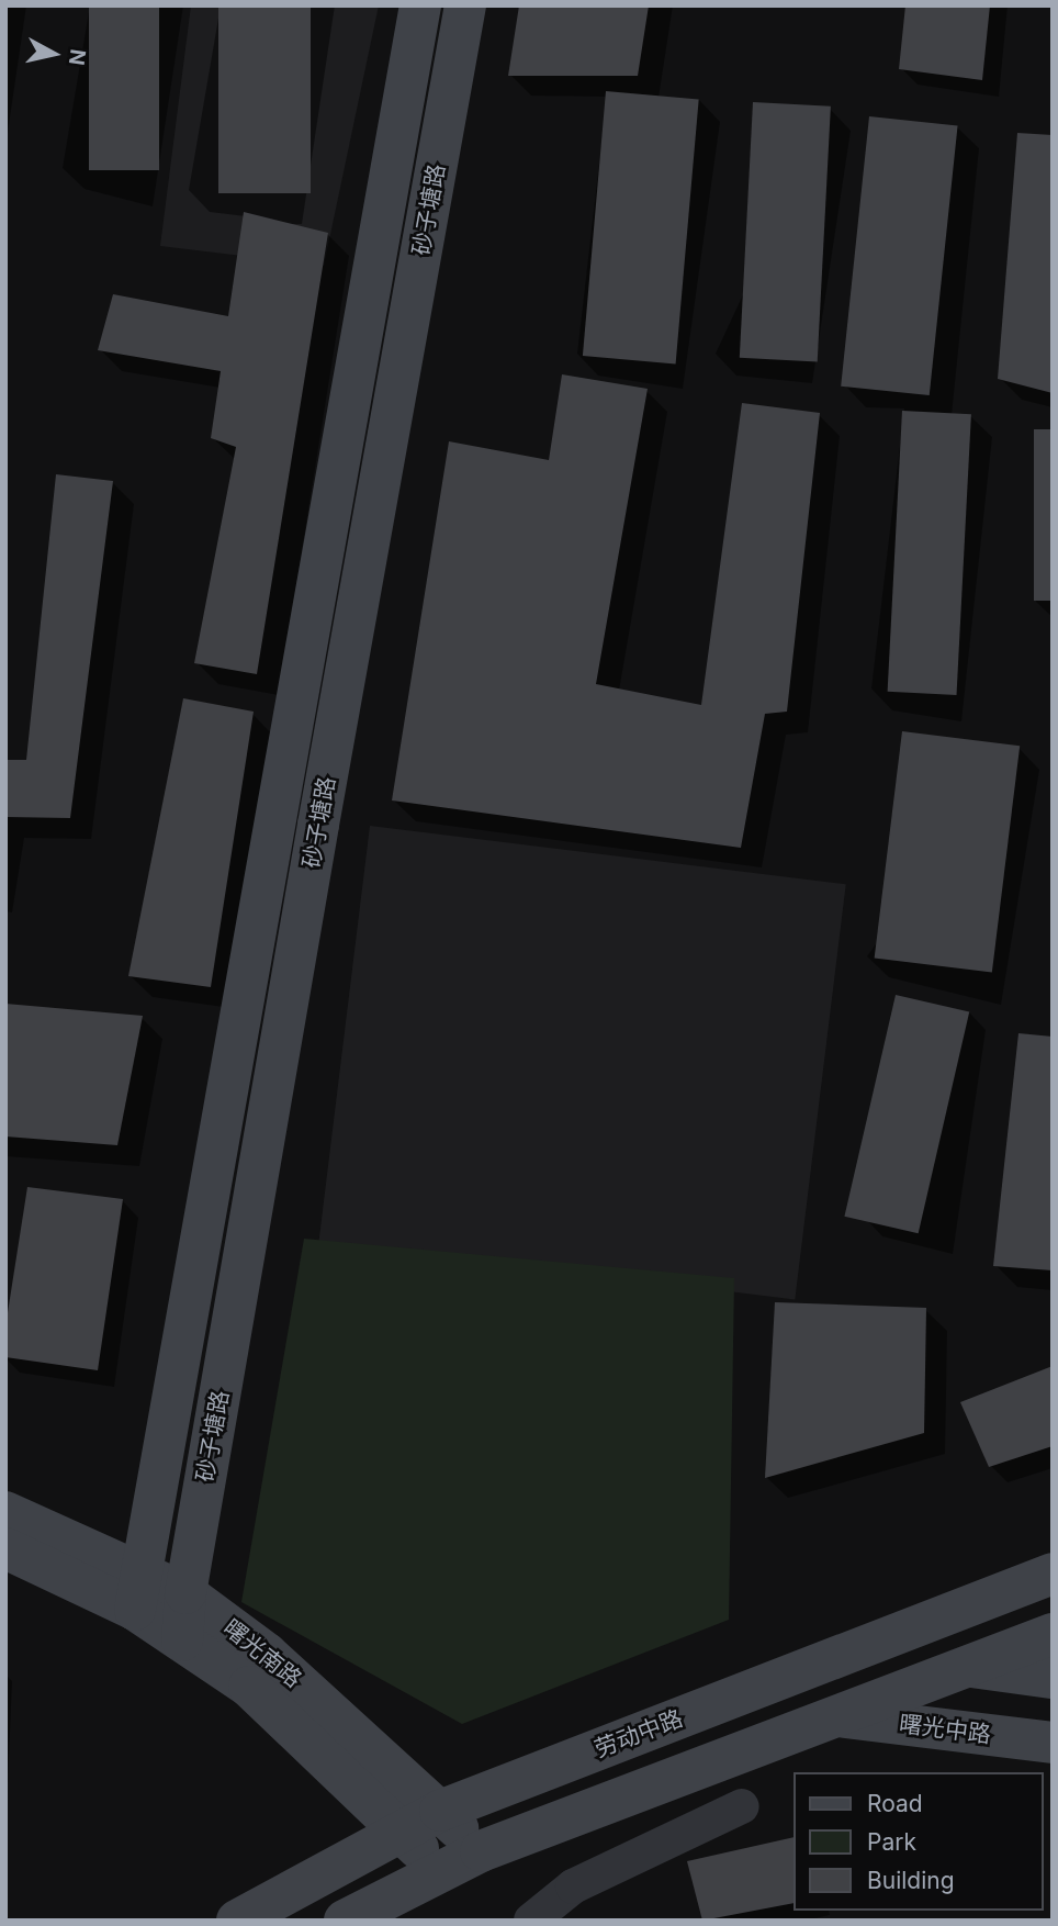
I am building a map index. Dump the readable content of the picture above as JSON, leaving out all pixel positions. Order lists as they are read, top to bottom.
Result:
{
  "streets": {
    "street": [
      "砂子塘路",
      "曙光南路",
      "曙光中路",
      "劳动中路"
    ]
  },
  "crossings": [
    ["砂子塘路", "曙光南路"],
    ["曙光南路", "劳动中路"]
  ],
  "legend": ["Road", "Park", "Building"],
  "north": "right"
}
